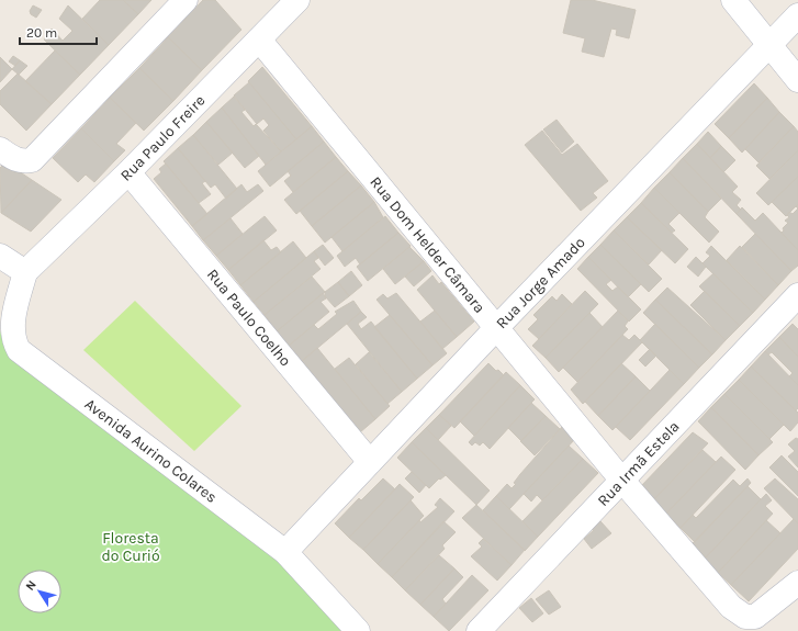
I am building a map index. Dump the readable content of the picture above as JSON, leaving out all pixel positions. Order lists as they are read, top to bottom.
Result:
{
  "streets": {
    "street": [
      "Rua Paulo Freire",
      "Rua Dom Helder Câmara",
      "Rua Jorge Amado",
      "Rua Paulo Coelho",
      "Avenida Aurino Colares",
      "Rua Irmã Estela"
    ]
  },
  "crossings": [
    ["Rua Paulo Freire", "Rua Dom Helder Câmara"],
    ["Rua Paulo Freire", "Rua Paulo Coelho"],
    ["Rua Paulo Freire", "Avenida Aurino Colares"],
    ["Rua Dom Helder Câmara", "Rua Jorge Amado"],
    ["Rua Dom Helder Câmara", "Rua Irmã Estela"],
    ["Rua Jorge Amado", "Rua Paulo Coelho"],
    ["Rua Jorge Amado", "Avenida Aurino Colares"]
  ],
  "parks": ["Floresta do Curió"],
  "scale_bar": "20 m",
  "north": "top left"
}
